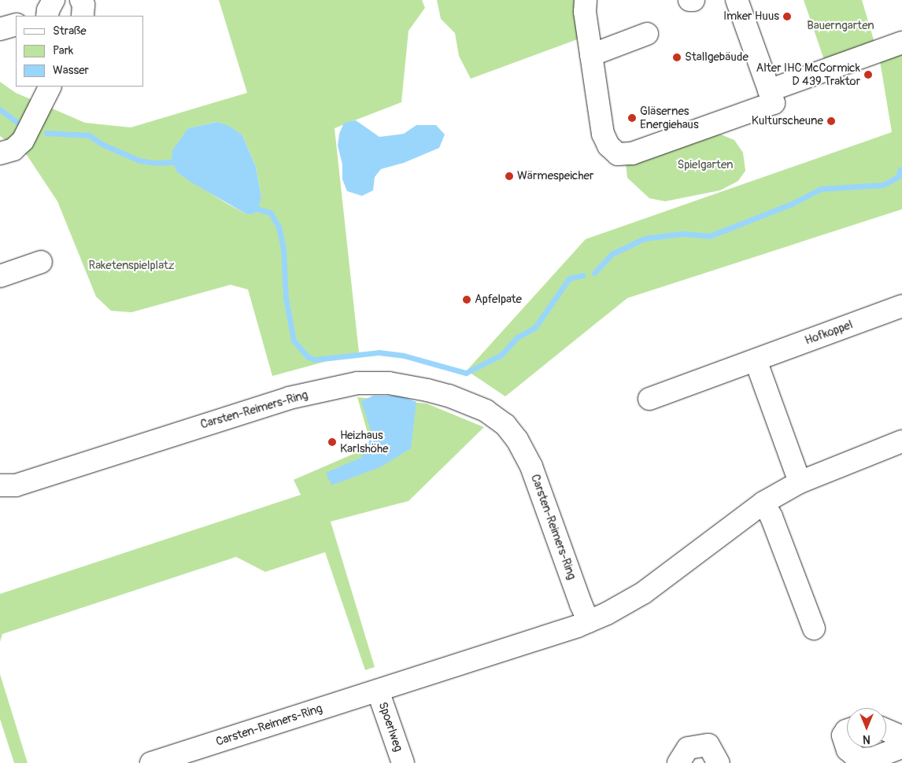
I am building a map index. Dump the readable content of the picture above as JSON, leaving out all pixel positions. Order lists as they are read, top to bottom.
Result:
{
  "streets": {
    "street": ["Hofkoppel", "Carsten-Reimers-Ring", "Spoerlweg"]
  },
  "crossings": [
    ["Carsten-Reimers-Ring", "Spoerlweg"]
  ],
  "parks": ["Bauerngarten", "Spielgarten", "Raketenspielplatz"],
  "places": [
    "Imker Huus",
    "Stallgebäude",
    "Alter IHC McCormick D 439 Traktor",
    "Gläsernes Energiehaus",
    "Kulturscheune",
    "Wärmespeicher",
    "Apfelpate",
    "Heizhaus Karlshöhe"
  ],
  "legend": ["Straße", "Park", "Wasser"],
  "north": "bottom"
}
